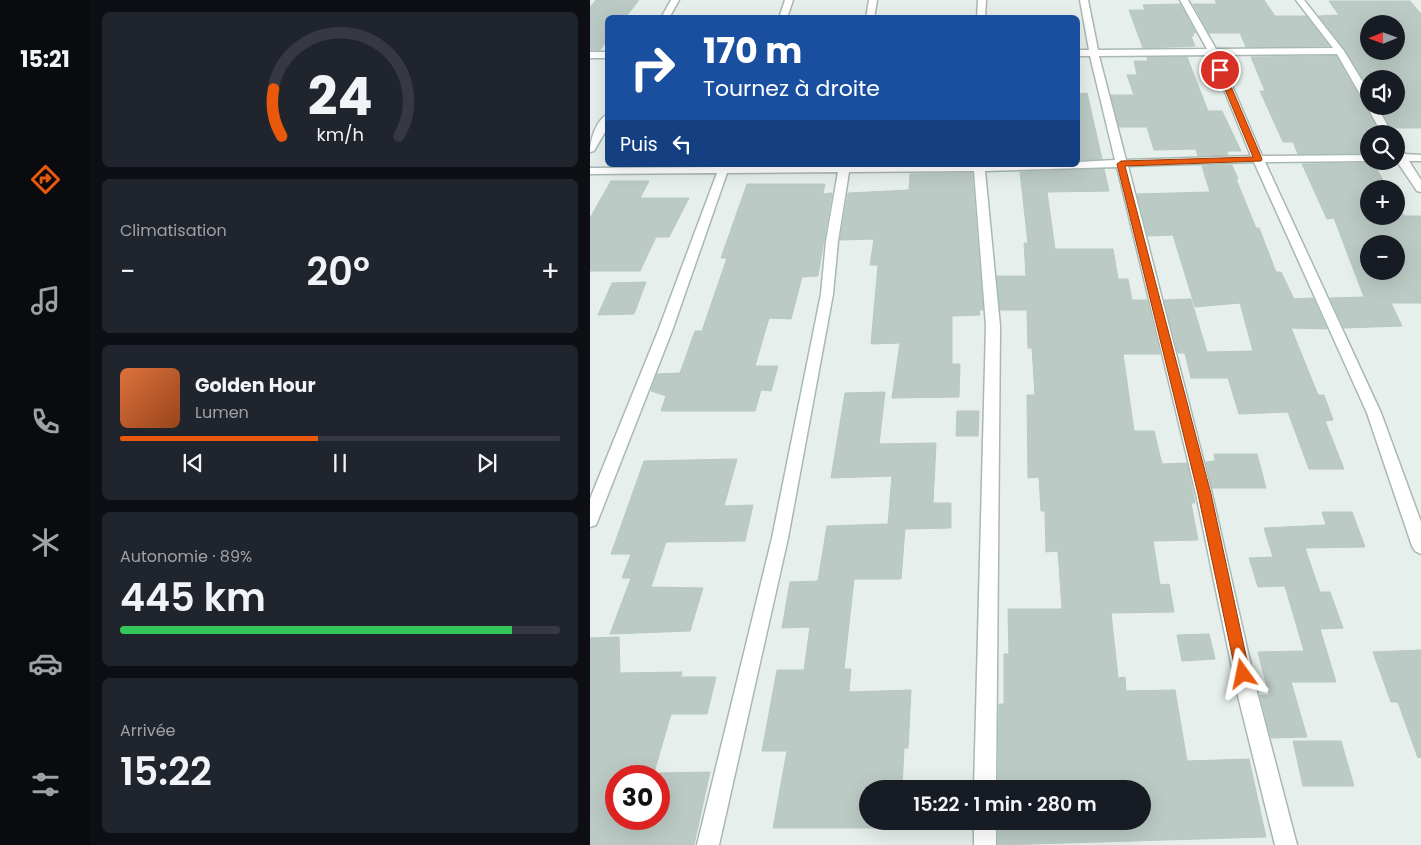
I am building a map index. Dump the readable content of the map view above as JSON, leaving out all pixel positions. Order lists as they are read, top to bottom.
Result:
{
  "north": "left",
  "page": {
    "tabs": "15:21",
    "map_buttons": ["+", "−"],
    "turn": ["170 m", "Tournez à droite"],
    "then": "Puis",
    "tile": [
      "Climatisation",
      ["Autonomie · 89%", "445 km"],
      ["Arrivée", "15:22"]
    ],
    "heat": ["−", "20°", "+"],
    "song": ["Golden Hour", "Lumen"],
    "limit": "30",
    "trip": "15:22 · 1 min · 280 m",
    "gauge": ["24", "km/h"]
  }
}
